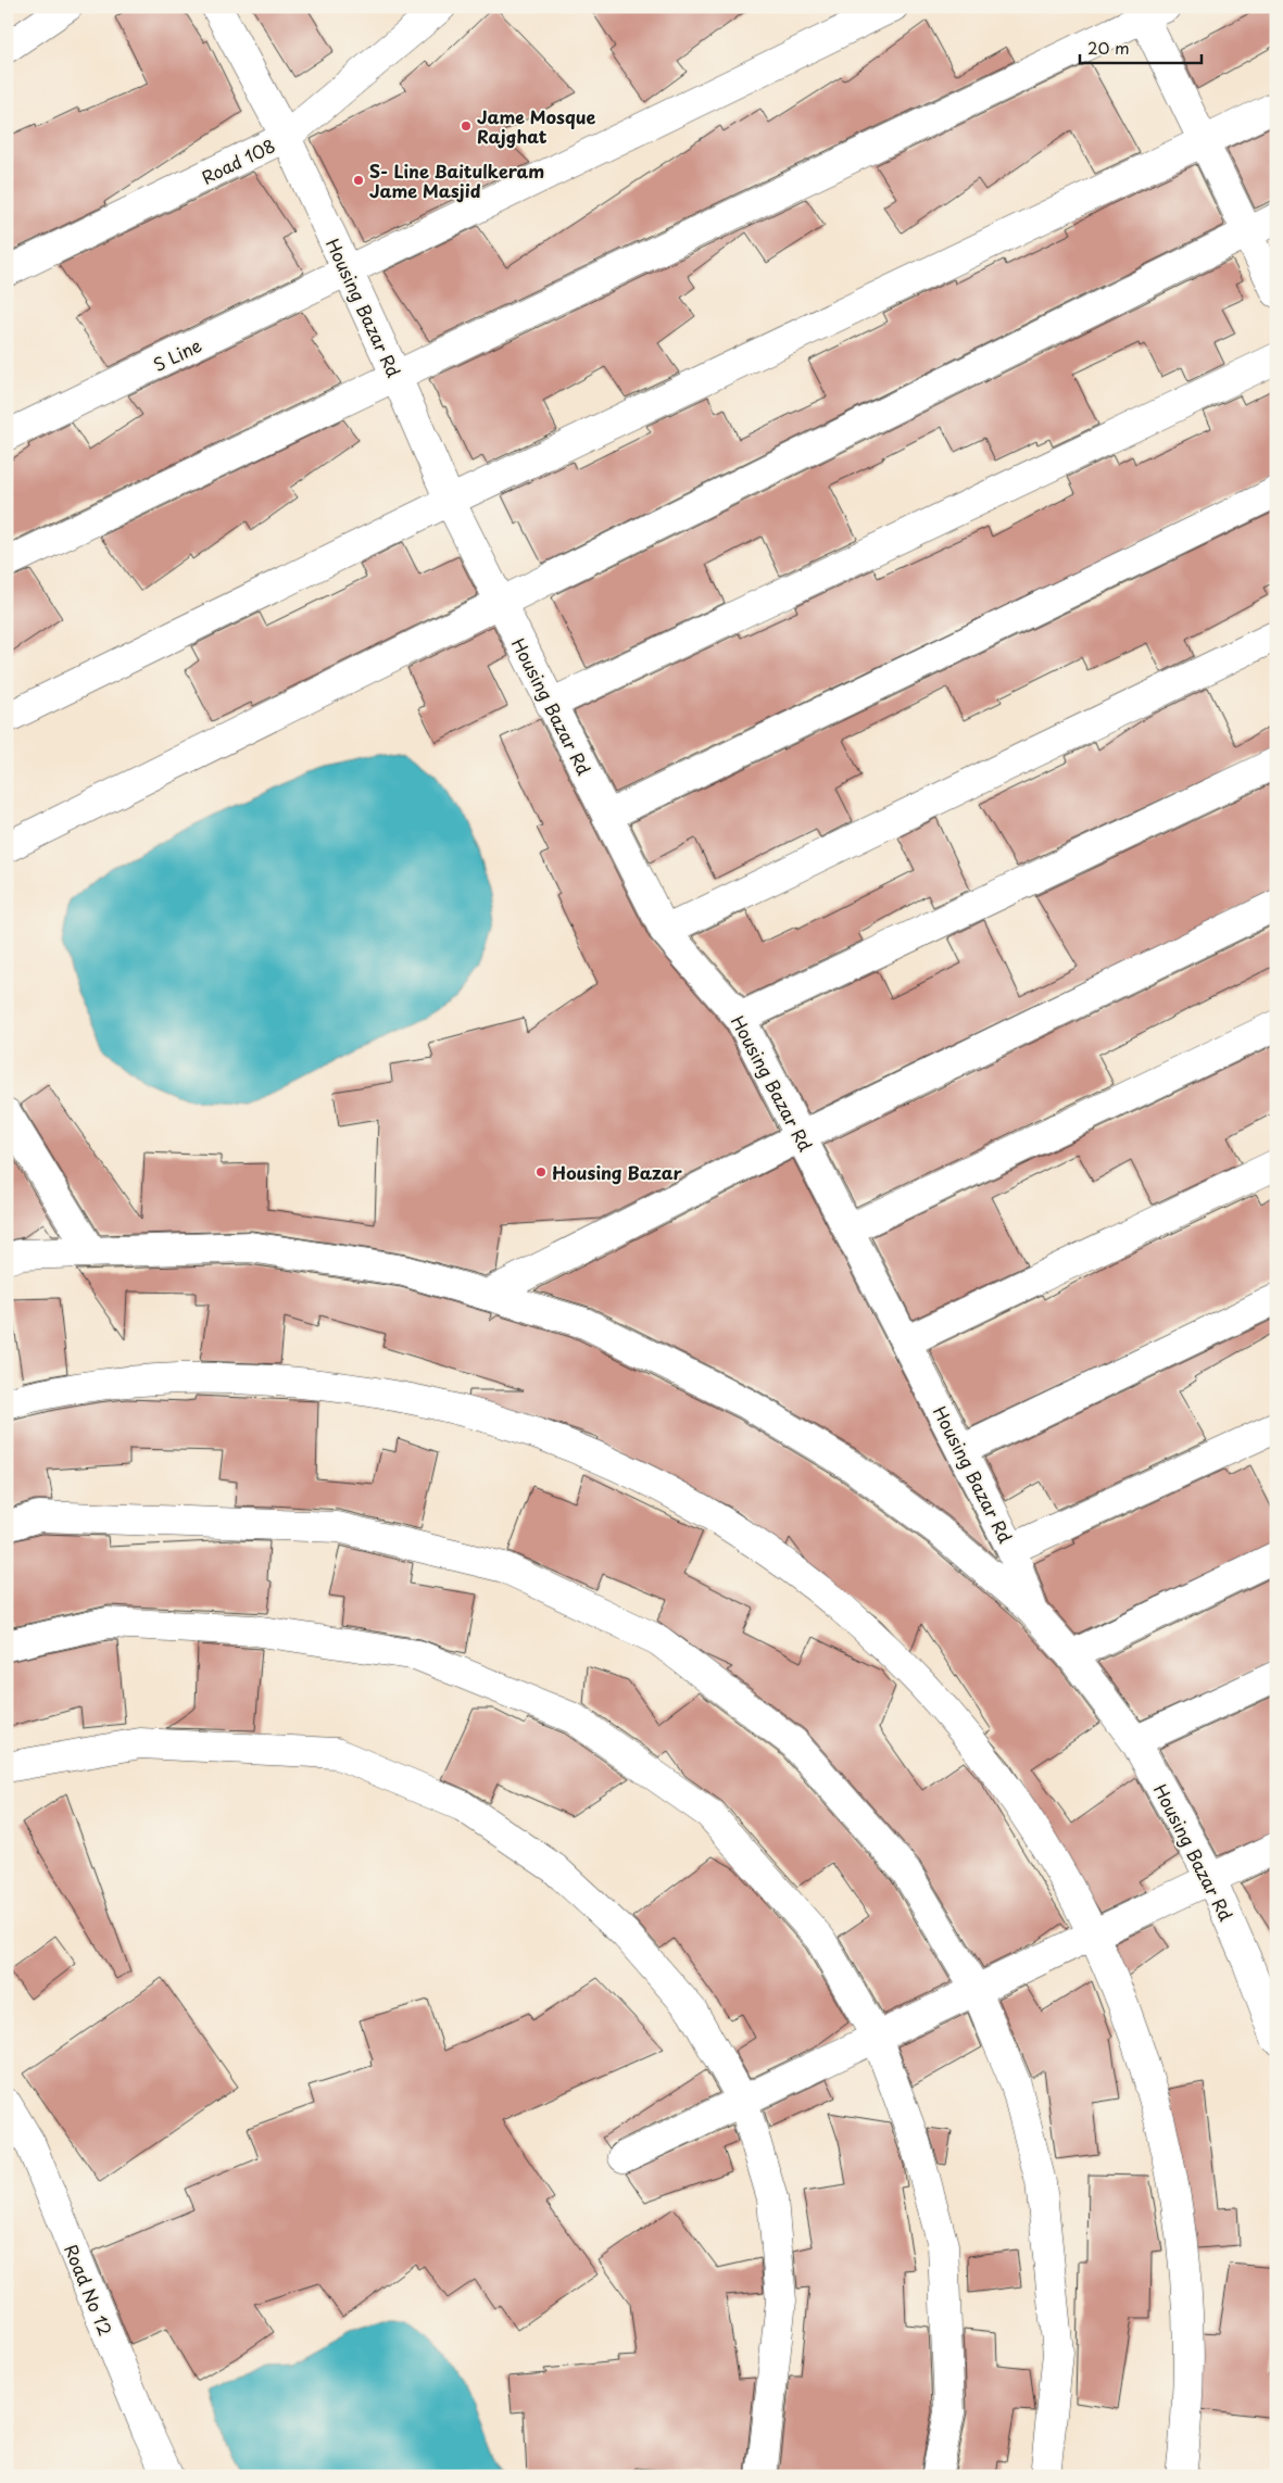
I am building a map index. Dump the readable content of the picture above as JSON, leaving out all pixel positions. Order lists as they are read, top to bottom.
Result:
{
  "streets": {
    "street": [
      "Road 108",
      "Housing Bazar Rd",
      "S Line",
      "Road No 12"
    ]
  },
  "crossings": [
    ["Road 108", "Housing Bazar Rd"],
    ["Housing Bazar Rd", "S Line"]
  ],
  "places": ["Jame Mosque Rajghat", "S- Line Baitulkeram Jame Masjid", "Housing Bazar"],
  "scale_bar": "20 m"
}
